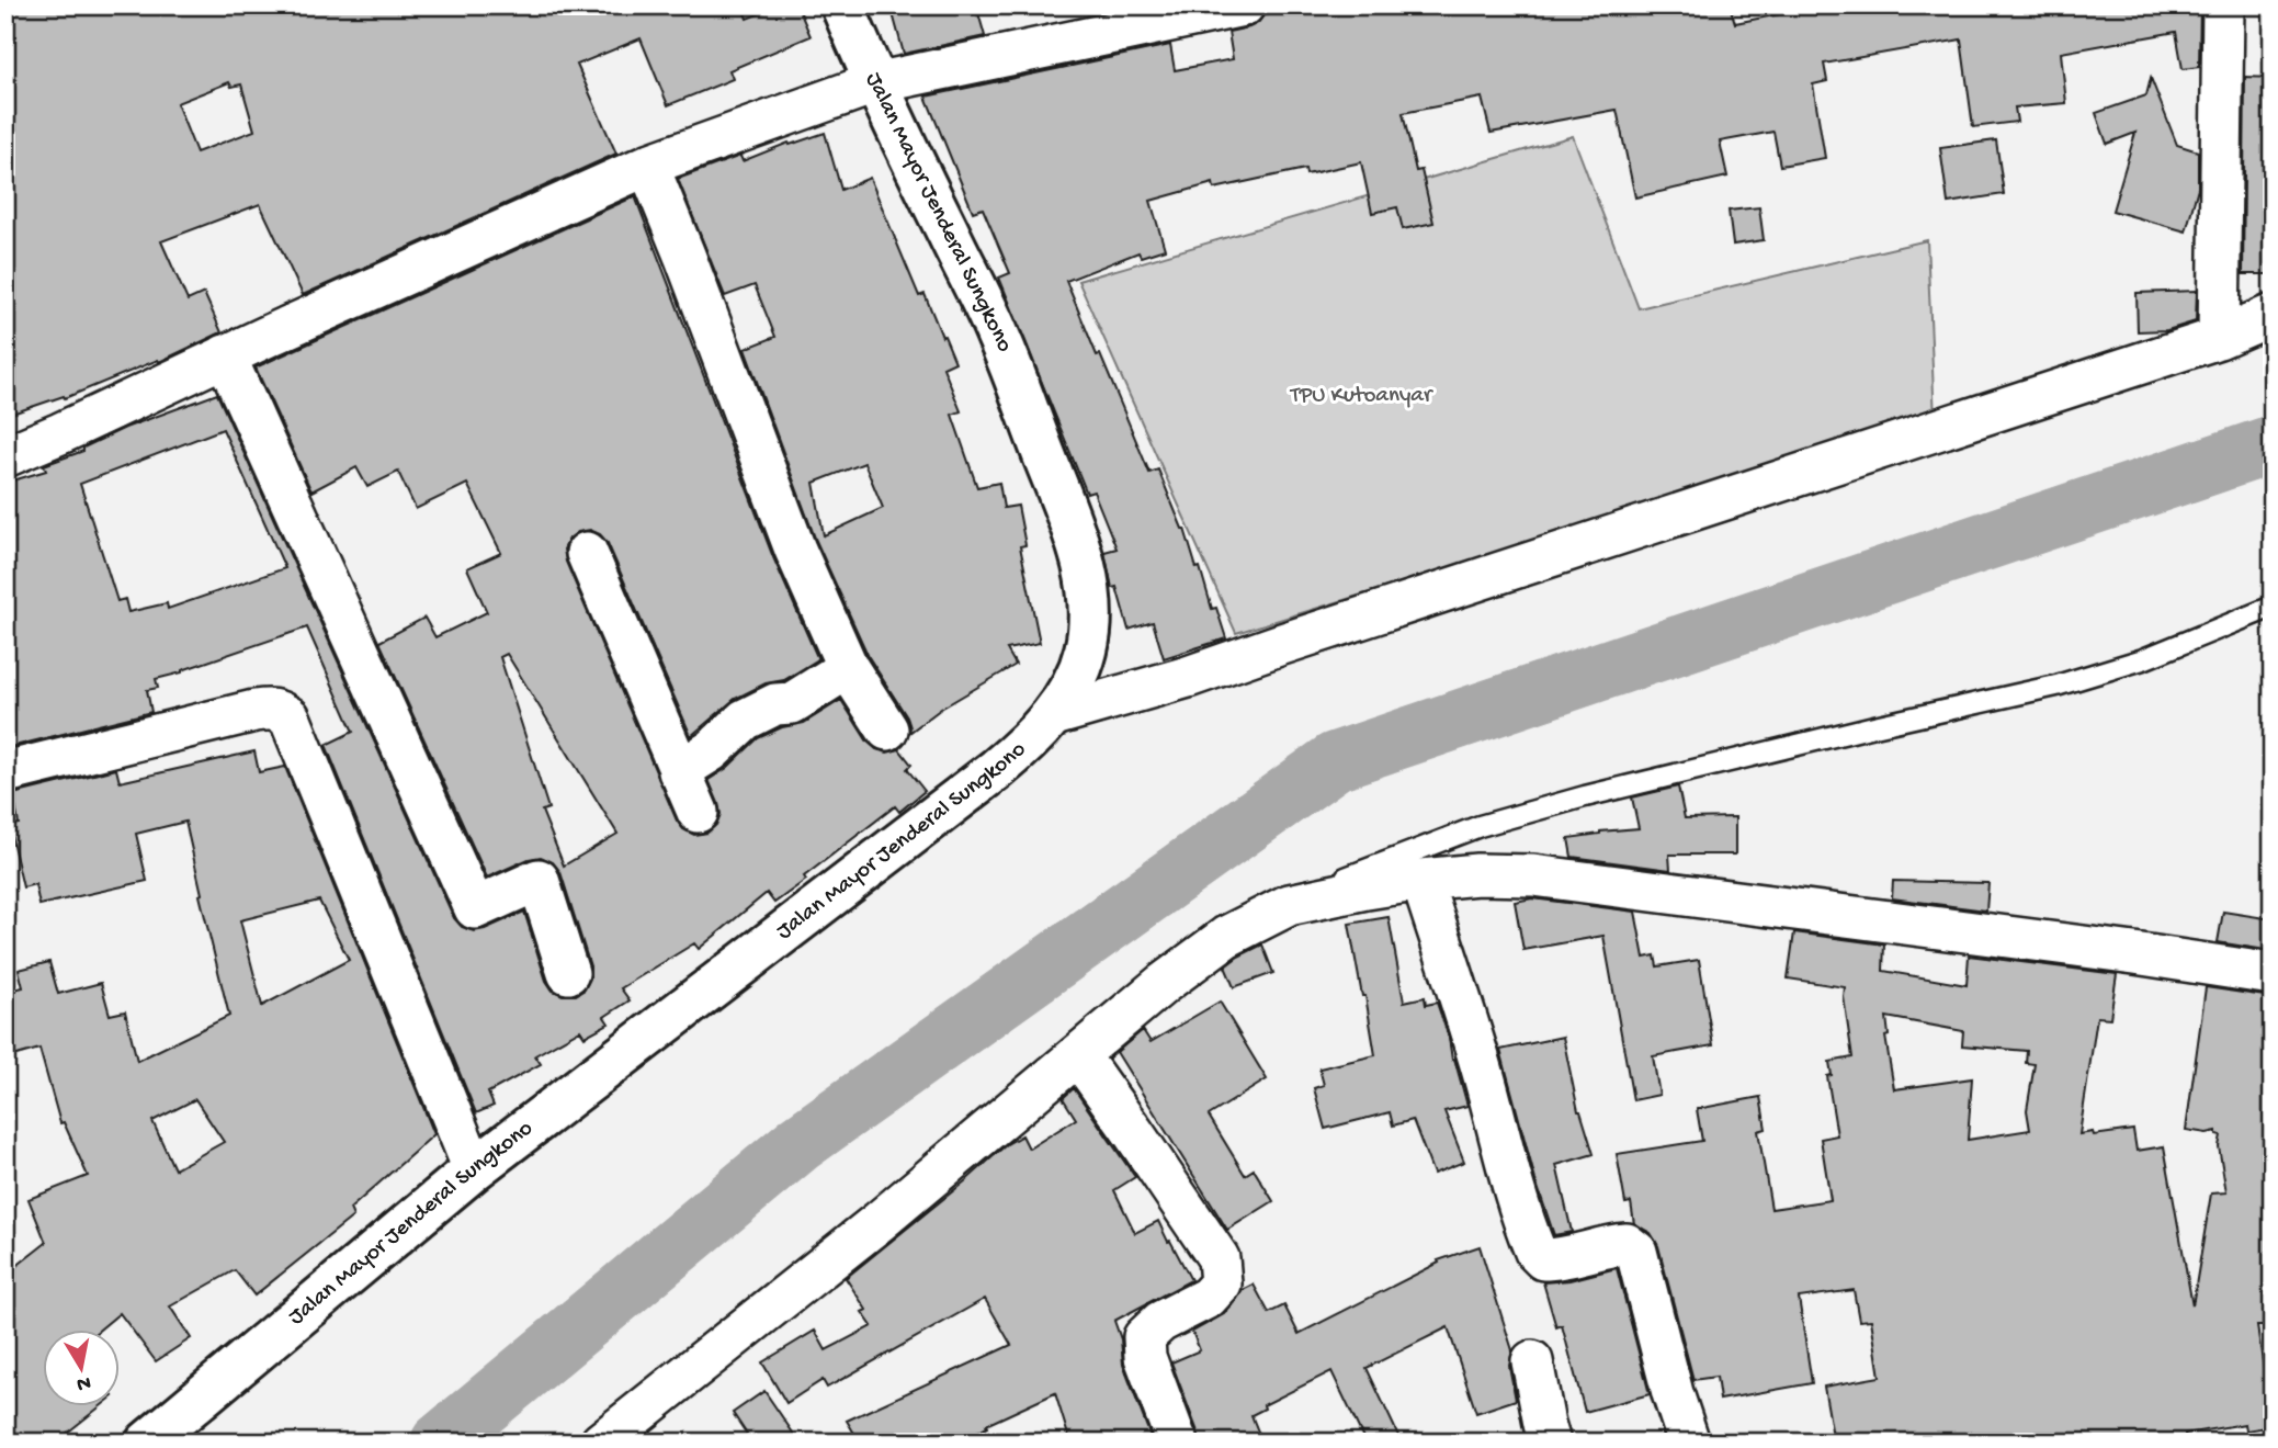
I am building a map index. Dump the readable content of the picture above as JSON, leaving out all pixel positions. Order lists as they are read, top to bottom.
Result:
{
  "streets": {
    "main road": ["Jalan Mayor Jenderal Sungkono"]
  },
  "parks": ["TPU Kutoanyar"],
  "north": "bottom"
}
